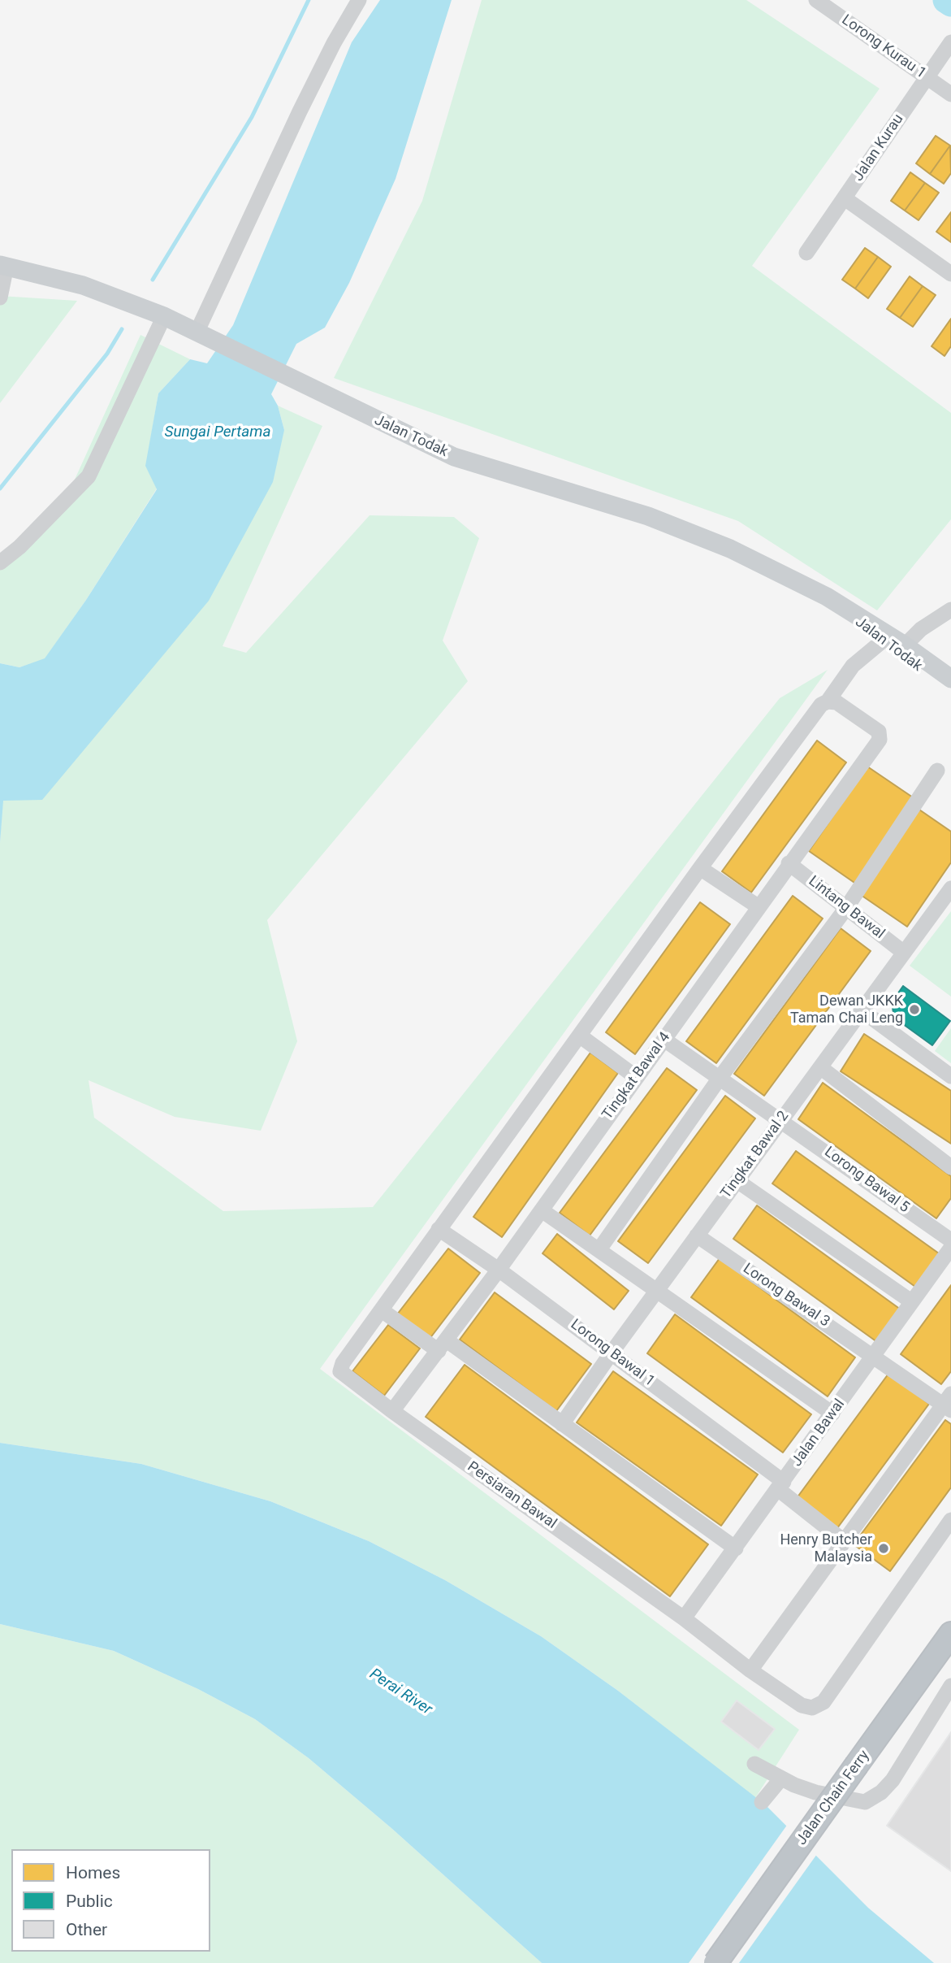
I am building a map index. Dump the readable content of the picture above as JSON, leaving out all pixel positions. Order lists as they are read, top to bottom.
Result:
{
  "streets": {
    "highway": ["Jalan Chain Ferry"],
    "main road": ["Jalan Todak"],
    "street": [
      "Lorong Kurau 1",
      "Jalan Kurau",
      "Lintang Bawal",
      "Tingkat Bawal 4",
      "Tingkat Bawal 2",
      "Lorong Bawal 5",
      "Lorong Bawal 3",
      "Lorong Bawal 1",
      "Jalan Bawal",
      "Persiaran Bawal"
    ]
  },
  "crossings": [
    ["Lorong Kurau 1", "Jalan Kurau"],
    ["Lintang Bawal", "Tingkat Bawal 4"],
    ["Lintang Bawal", "Tingkat Bawal 2"],
    ["Tingkat Bawal 4", "Lorong Bawal 5"],
    ["Tingkat Bawal 4", "Lorong Bawal 1"],
    ["Tingkat Bawal 4", "Persiaran Bawal"],
    ["Tingkat Bawal 2", "Lorong Bawal 5"],
    ["Tingkat Bawal 2", "Lorong Bawal 3"],
    ["Tingkat Bawal 2", "Lorong Bawal 1"],
    ["Lorong Bawal 3", "Jalan Bawal"],
    ["Lorong Bawal 1", "Jalan Bawal"],
    ["Jalan Bawal", "Persiaran Bawal"]
  ],
  "water": ["Sungai Pertama", "Perai River"],
  "places": ["Dewan JKKK Taman Chai Leng", "Henry Butcher Malaysia"],
  "legend": ["Homes", "Public", "Other"]
}
